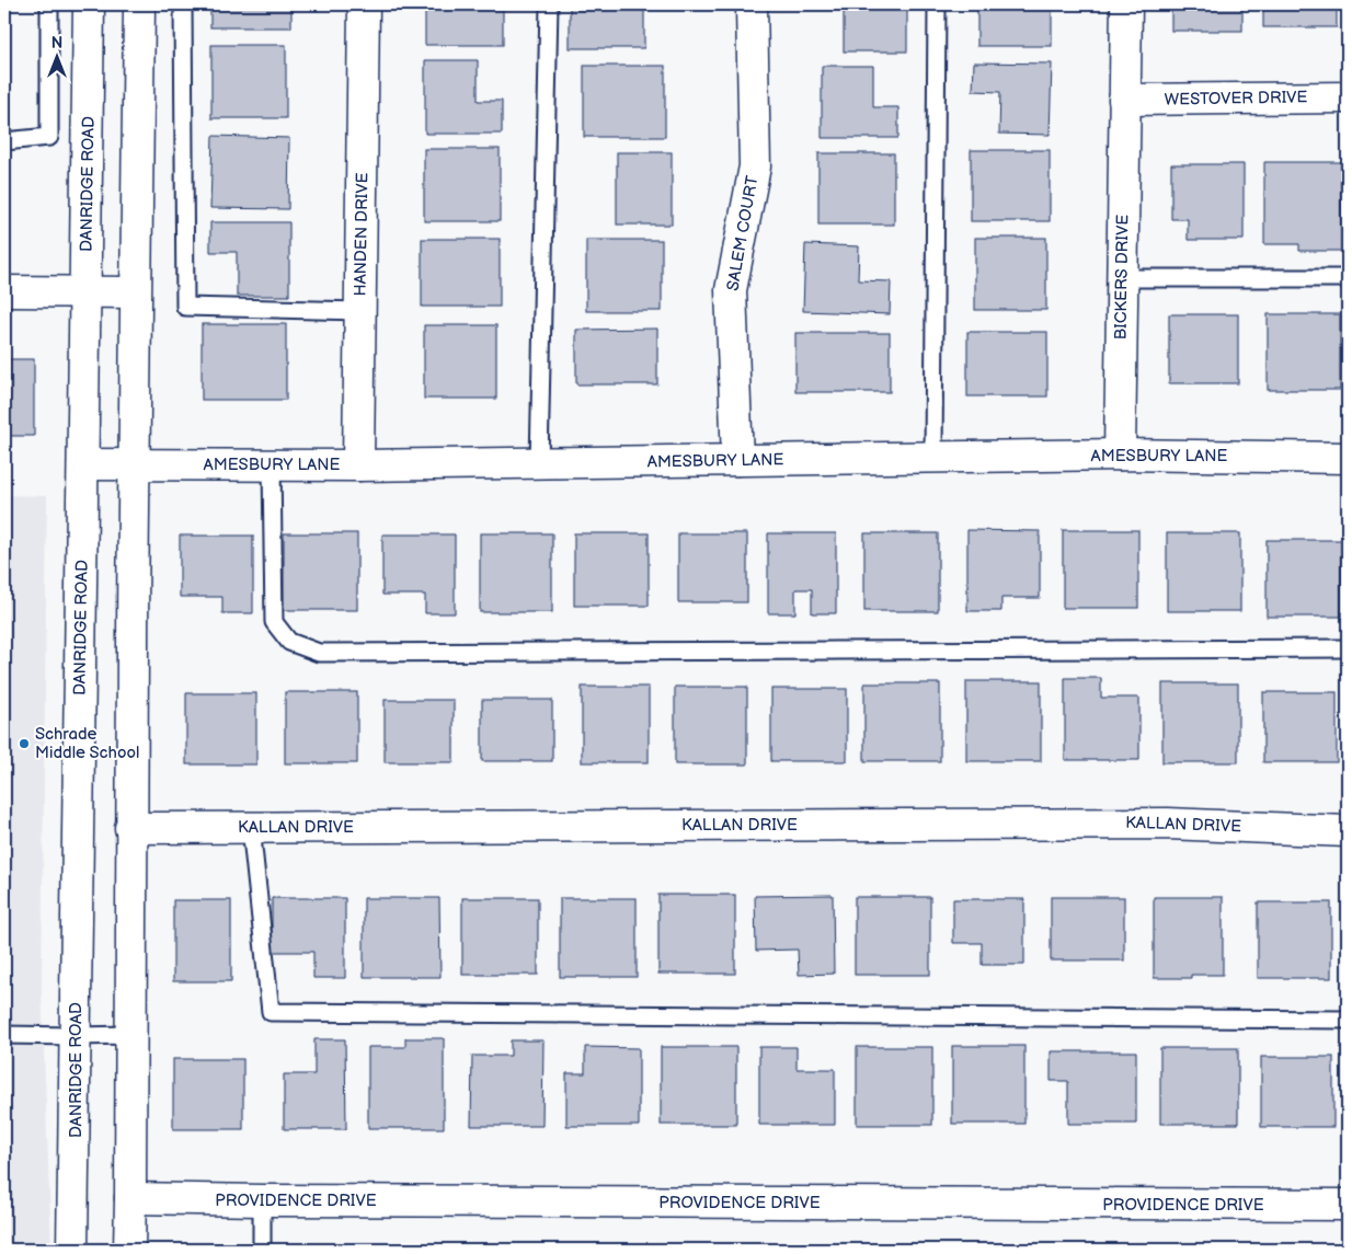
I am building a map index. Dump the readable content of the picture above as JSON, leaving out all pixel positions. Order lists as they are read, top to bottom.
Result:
{
  "streets": {
    "street": [
      "WESTOVER DRIVE",
      "DANRIDGE ROAD",
      "SALEM COURT",
      "HANDEN DRIVE",
      "BICKERS DRIVE",
      "AMESBURY LANE",
      "KALLAN DRIVE",
      "PROVIDENCE DRIVE"
    ]
  },
  "crossings": [
    ["WESTOVER DRIVE", "BICKERS DRIVE"],
    ["DANRIDGE ROAD", "AMESBURY LANE"],
    ["SALEM COURT", "AMESBURY LANE"],
    ["HANDEN DRIVE", "AMESBURY LANE"],
    ["BICKERS DRIVE", "AMESBURY LANE"]
  ],
  "places": ["Schrade Middle School"],
  "north": "top"
}
